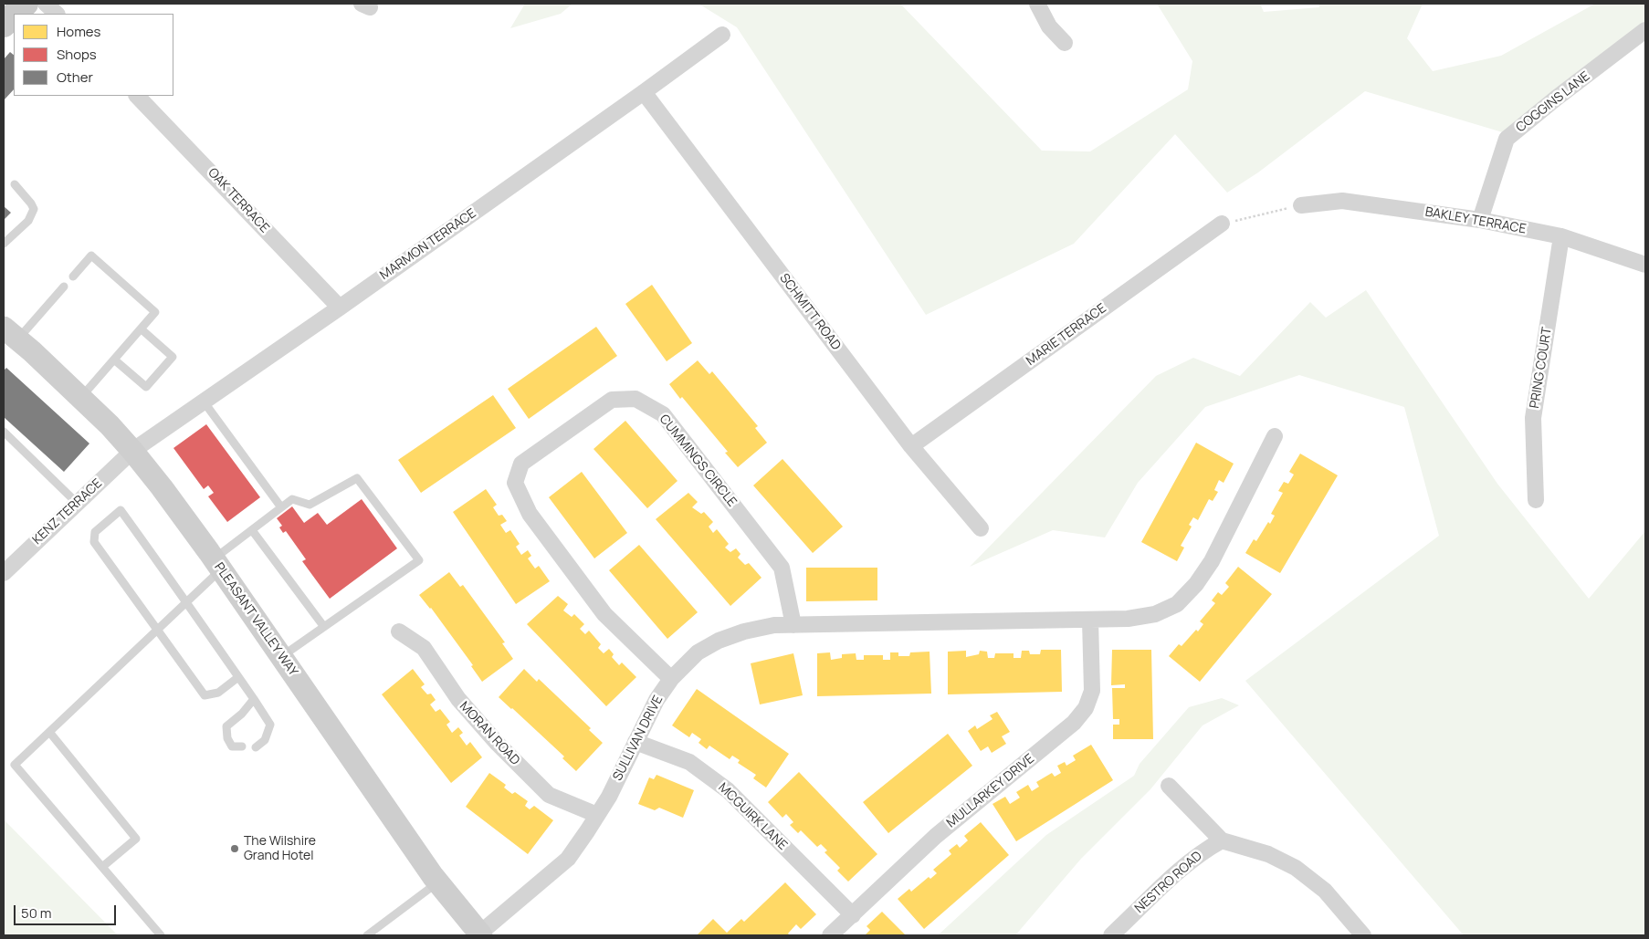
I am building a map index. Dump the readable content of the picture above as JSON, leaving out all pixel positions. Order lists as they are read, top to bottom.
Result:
{
  "streets": {
    "main road": ["PLEASANT VALLEY WAY"],
    "street": [
      "COGGINS LANE",
      "OAK TERRACE",
      "BAKLEY TERRACE",
      "MARMON TERRACE",
      "SCHMITT ROAD",
      "MARIE TERRACE",
      "PRING COURT",
      "CUMMINGS CIRCLE",
      "KENZ TERRACE",
      "MORAN ROAD",
      "SULLIVAN DRIVE",
      "MULLARKEY DRIVE",
      "MCGUIRK LANE",
      "NESTRO ROAD"
    ]
  },
  "crossings": [
    ["COGGINS LANE", "BAKLEY TERRACE"],
    ["OAK TERRACE", "MARMON TERRACE"],
    ["BAKLEY TERRACE", "PRING COURT"],
    ["MARMON TERRACE", "SCHMITT ROAD"],
    ["MARMON TERRACE", "KENZ TERRACE"],
    ["MARMON TERRACE", "PLEASANT VALLEY WAY"],
    ["SCHMITT ROAD", "MARIE TERRACE"],
    ["CUMMINGS CIRCLE", "SULLIVAN DRIVE"],
    ["KENZ TERRACE", "PLEASANT VALLEY WAY"],
    ["PLEASANT VALLEY WAY", "SULLIVAN DRIVE"],
    ["MORAN ROAD", "SULLIVAN DRIVE"],
    ["SULLIVAN DRIVE", "MULLARKEY DRIVE"],
    ["SULLIVAN DRIVE", "MCGUIRK LANE"],
    ["MULLARKEY DRIVE", "MCGUIRK LANE"]
  ],
  "places": ["The Wilshire Grand Hotel"],
  "legend": ["Homes", "Shops", "Other"],
  "scale_bar": "50 m"
}
